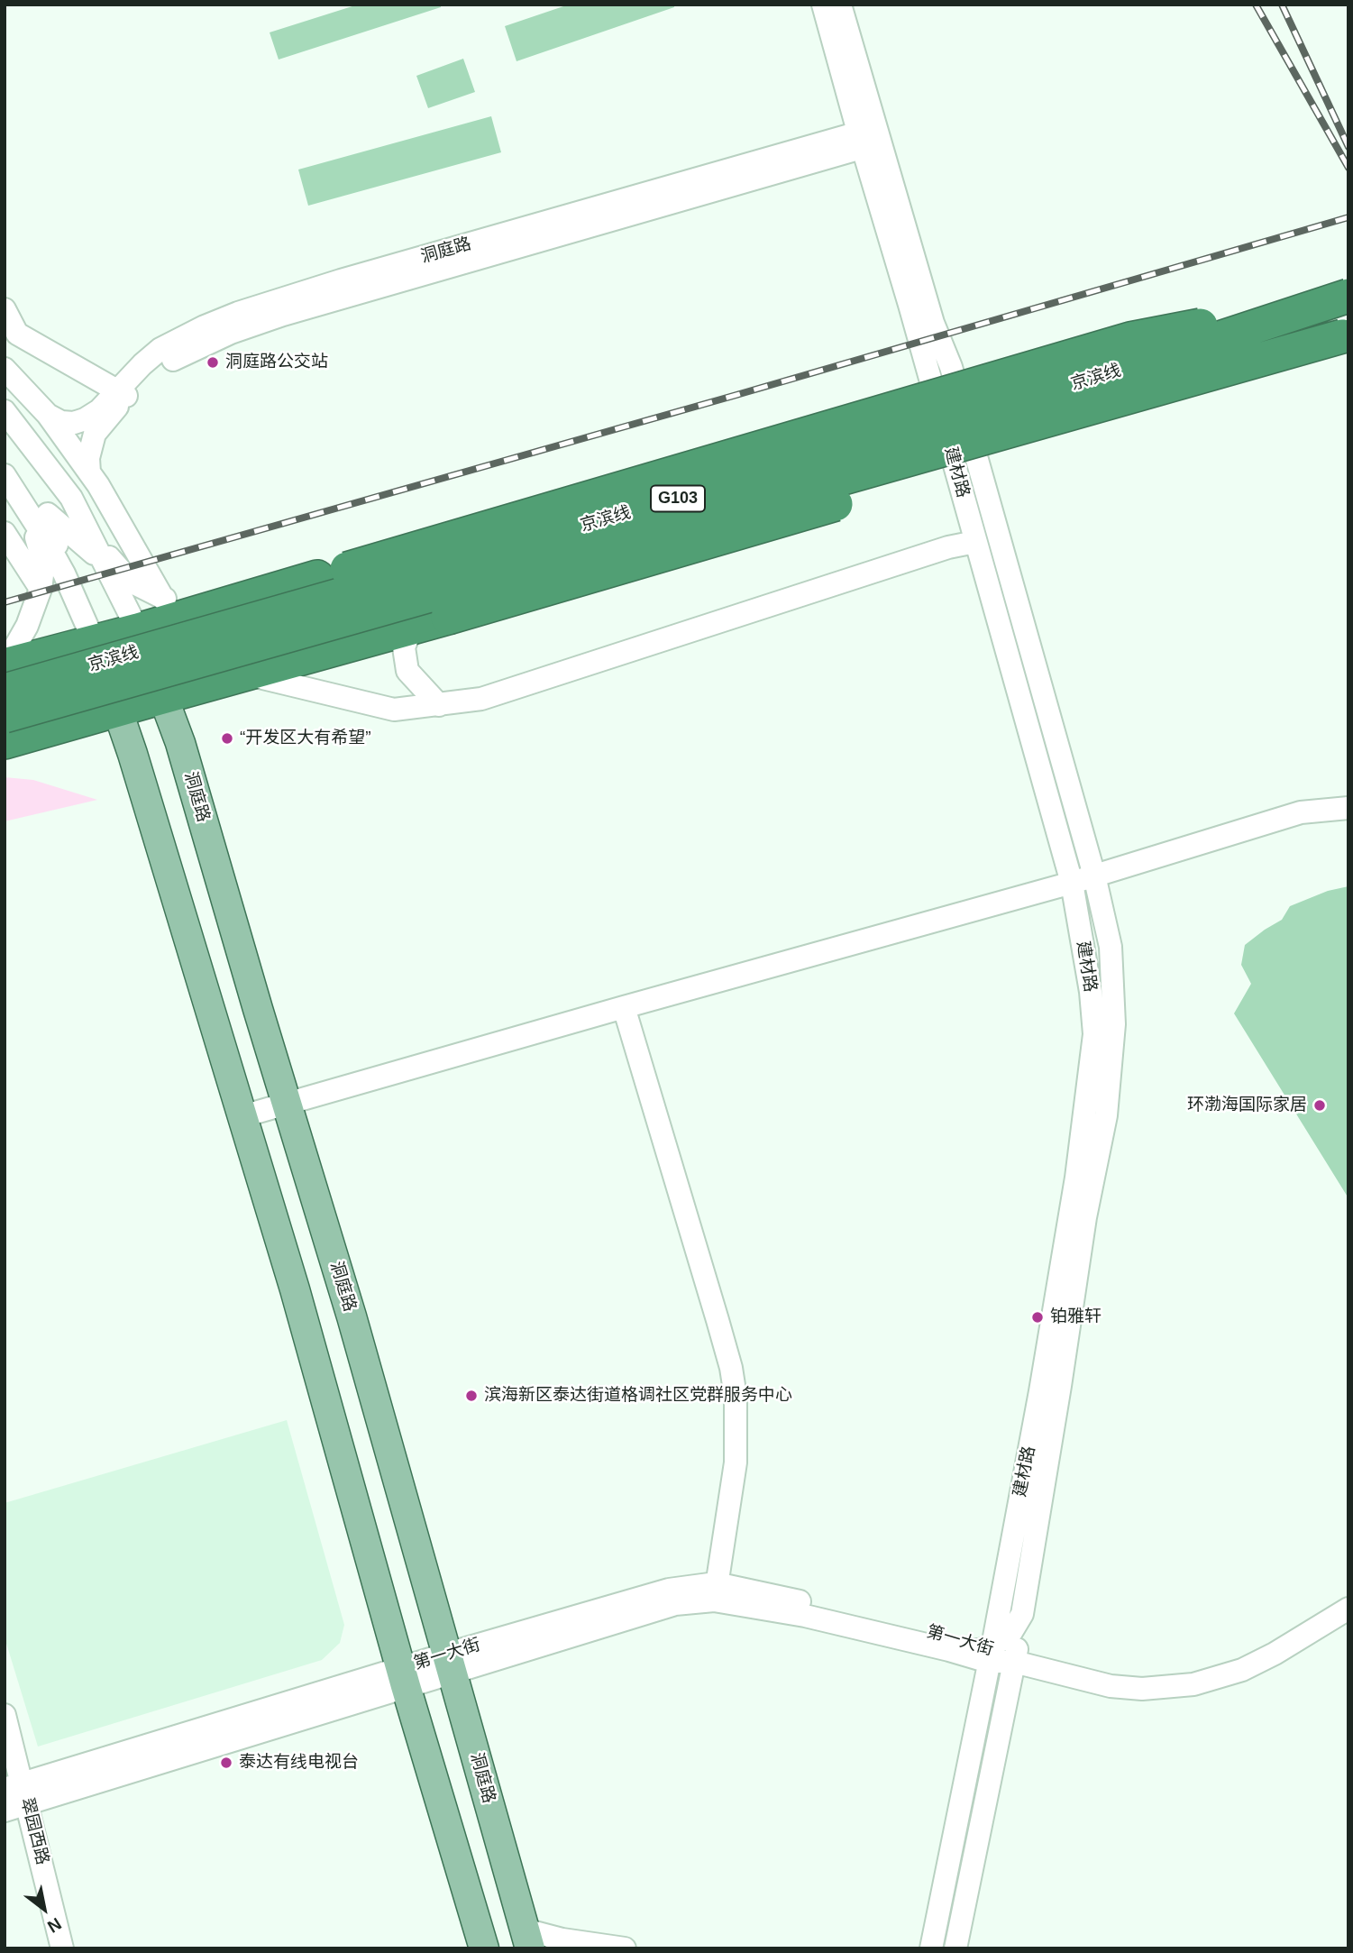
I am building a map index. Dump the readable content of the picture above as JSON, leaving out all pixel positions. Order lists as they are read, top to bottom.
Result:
{
  "streets": {
    "highway": ["京滨线", "G103"],
    "main road": ["洞庭路"],
    "street": ["建材路", "第一大街", "翠园西路"]
  },
  "crossings": [
    ["洞庭路", "建材路"],
    ["洞庭路", "第一大街"],
    ["建材路", "第一大街"],
    ["第一大街", "翠园西路"]
  ],
  "places": [
    "洞庭路公交站",
    "“开发区大有希望”",
    "环渤海国际家居",
    "铂雅轩",
    "滨海新区泰达街道格调社区党群服务中心",
    "泰达有线电视台"
  ],
  "north": "bottom right"
}
